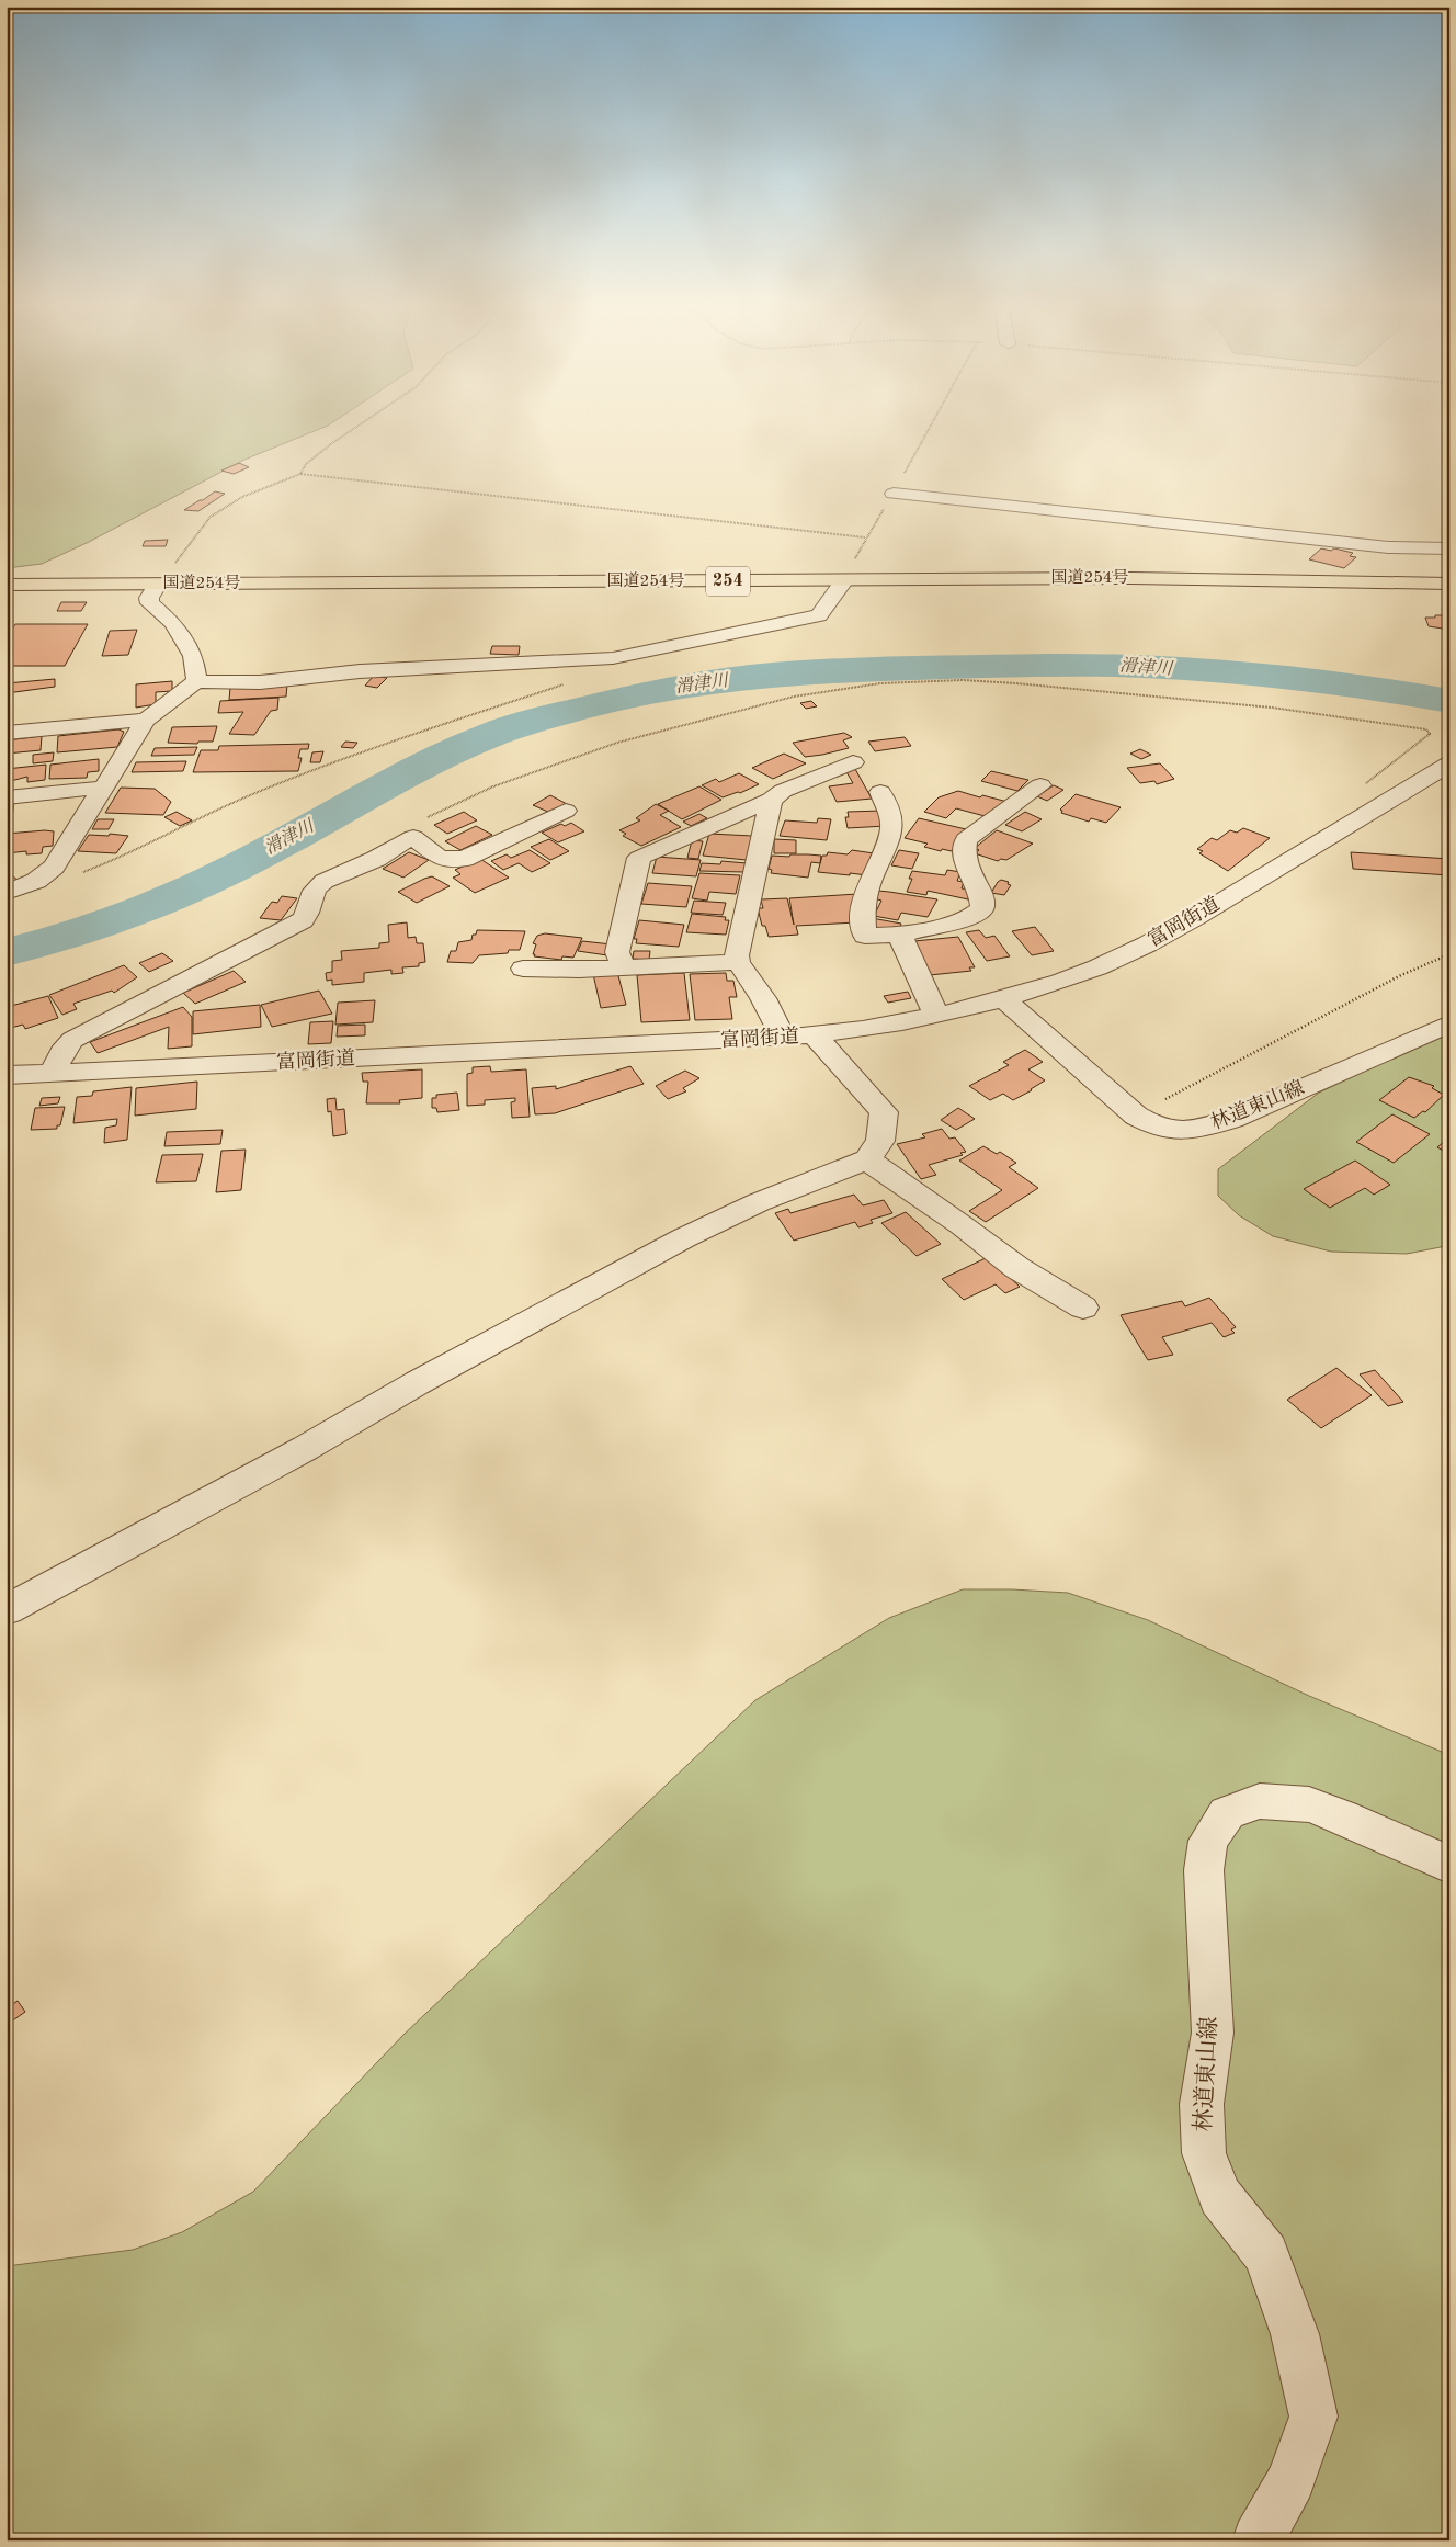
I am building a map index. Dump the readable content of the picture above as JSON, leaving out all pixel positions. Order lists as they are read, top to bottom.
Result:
{
  "streets": {
    "highway": ["国道254号", "254"],
    "street": ["富岡街道", "林道東山線"]
  },
  "crossings": [
    ["富岡街道", "林道東山線"]
  ],
  "water": ["滑津川"]
}
